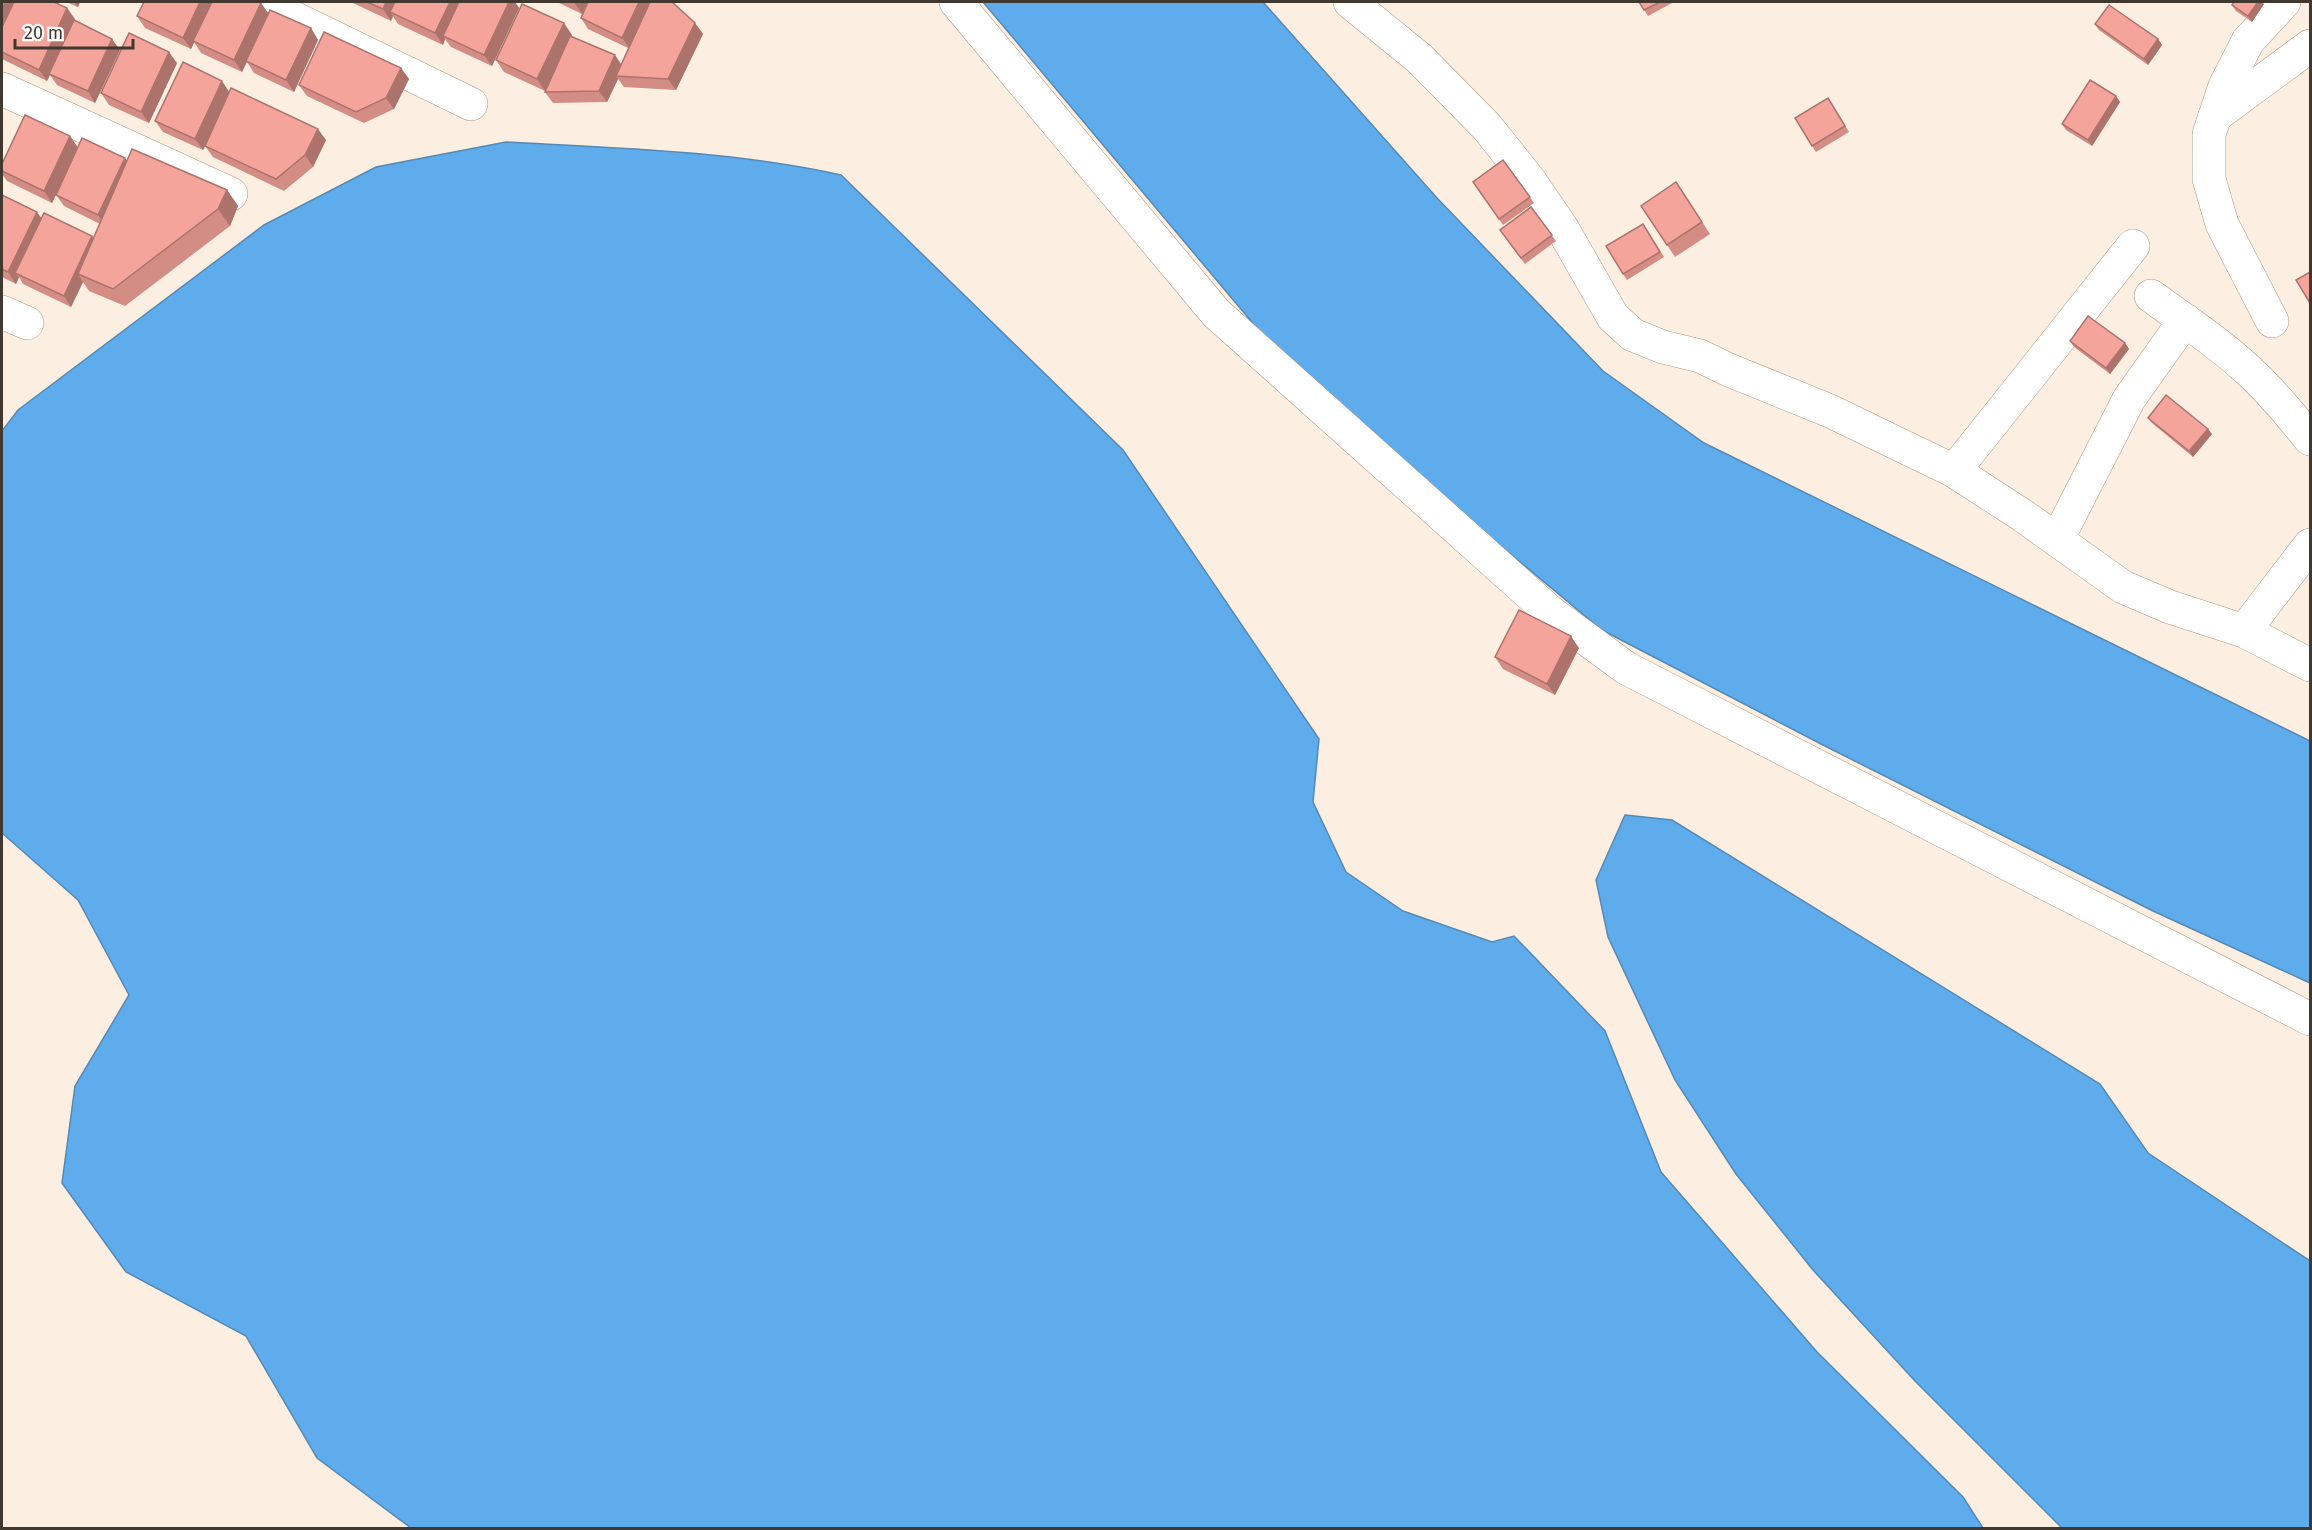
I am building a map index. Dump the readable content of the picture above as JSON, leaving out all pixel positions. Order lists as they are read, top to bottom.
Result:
{
  "scale_bar": "20 m"
}
